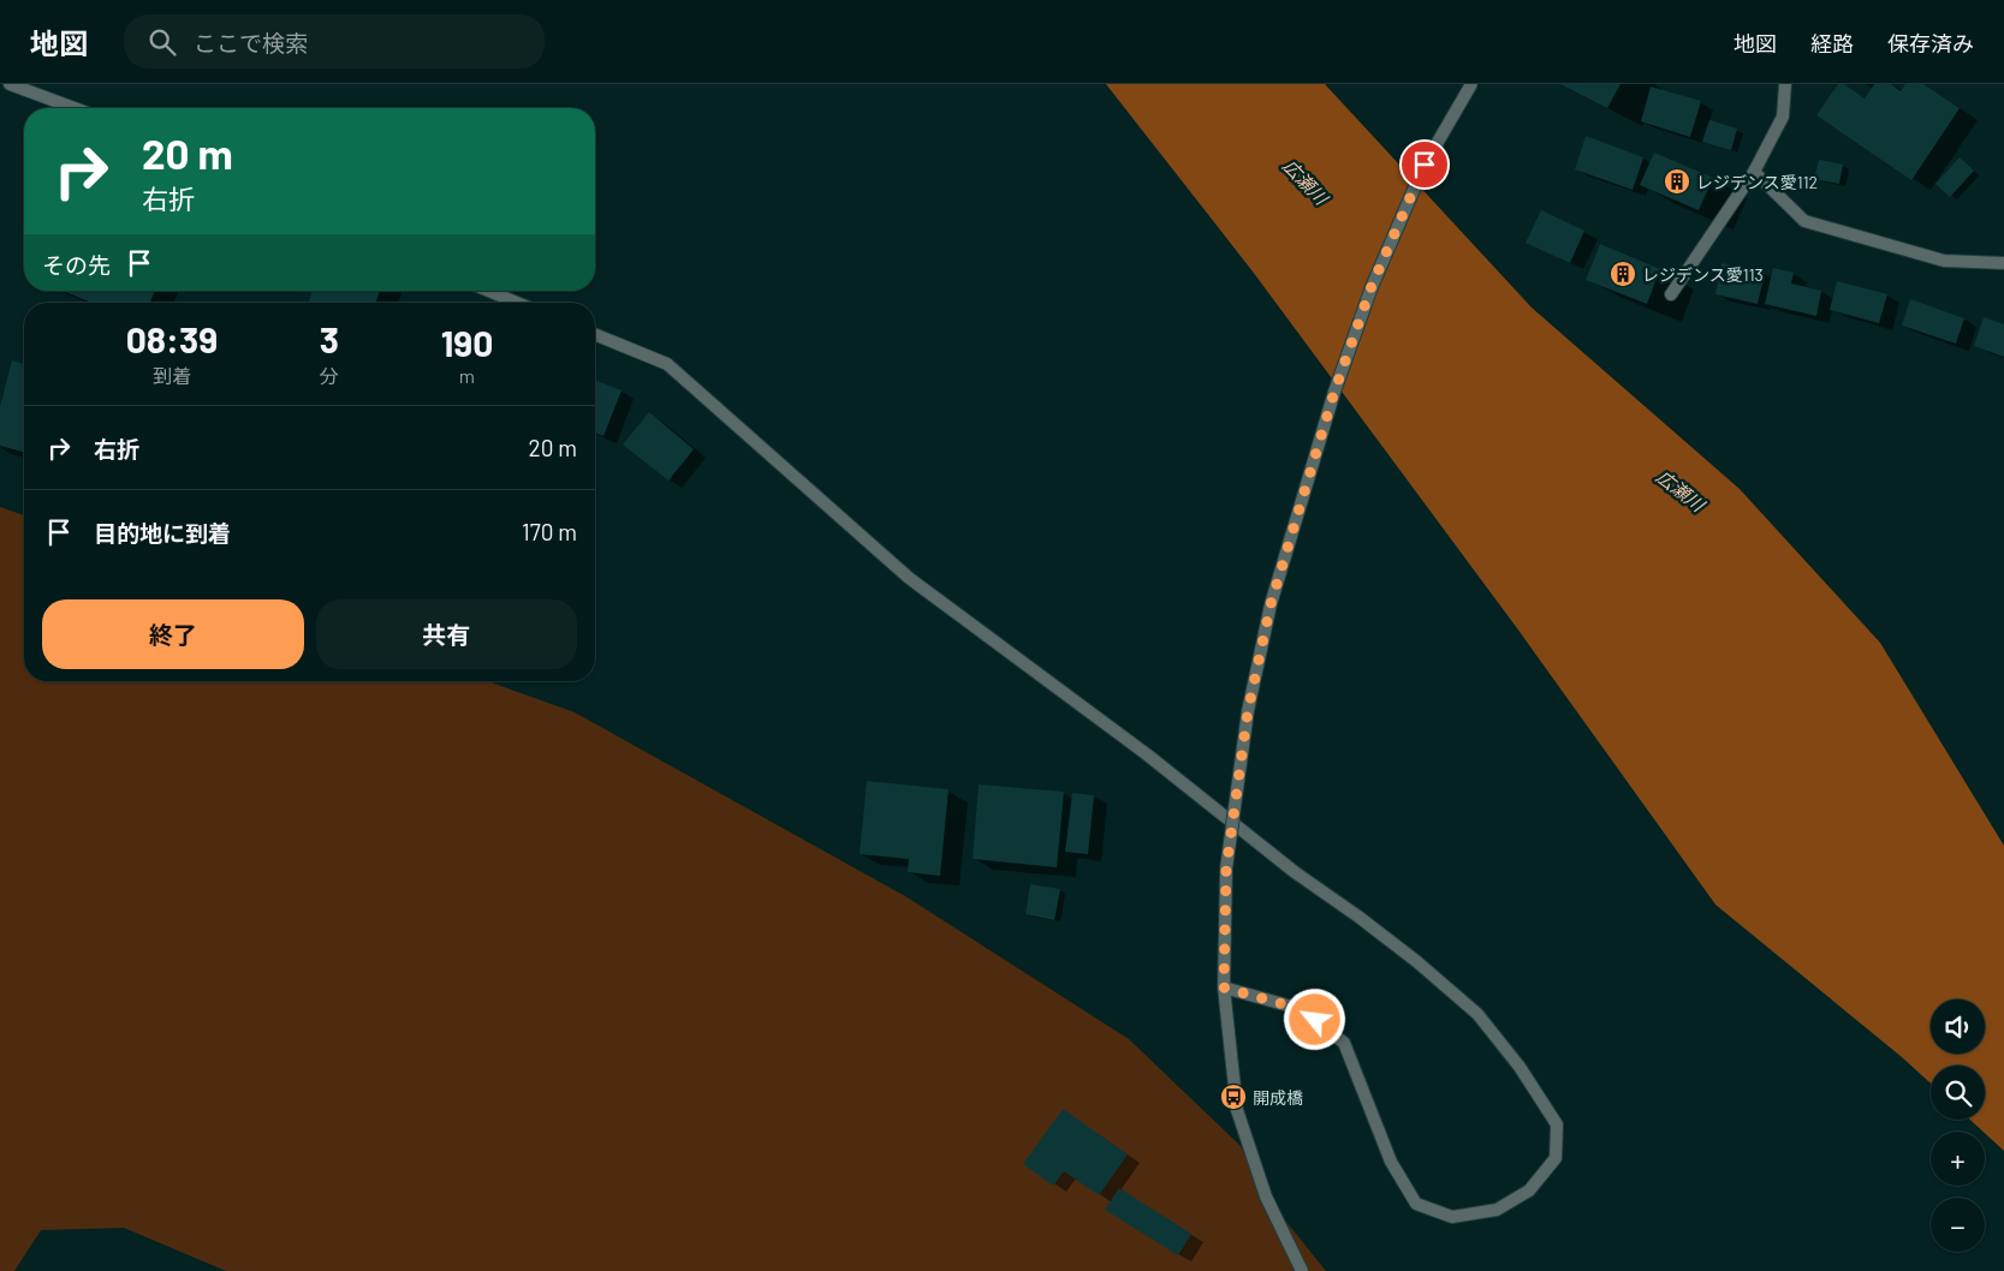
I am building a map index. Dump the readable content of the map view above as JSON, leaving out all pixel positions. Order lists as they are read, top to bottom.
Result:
{
  "water": ["広瀬川"],
  "places": {
    "building": ["レジデンス愛112", "レジデンス愛113"],
    "bus stop": ["開成橋"]
  },
  "page": {
    "header": "地図",
    "search": "ここで検索",
    "nav": ["地図", "経路", "保存済み"],
    "turn": ["20 m", "右折"],
    "then": "その先",
    "eta": [
      "08:39",
      "到着",
      "3",
      "分",
      "190",
      "m"
    ],
    "list": [
      {
        "name": "右折",
        "value": "20 m"
      },
      {
        "name": "目的地に到着",
        "value": "170 m"
      }
    ],
    "buttons": ["終了", "共有"],
    "map_buttons": ["+", "−"]
  }
}
